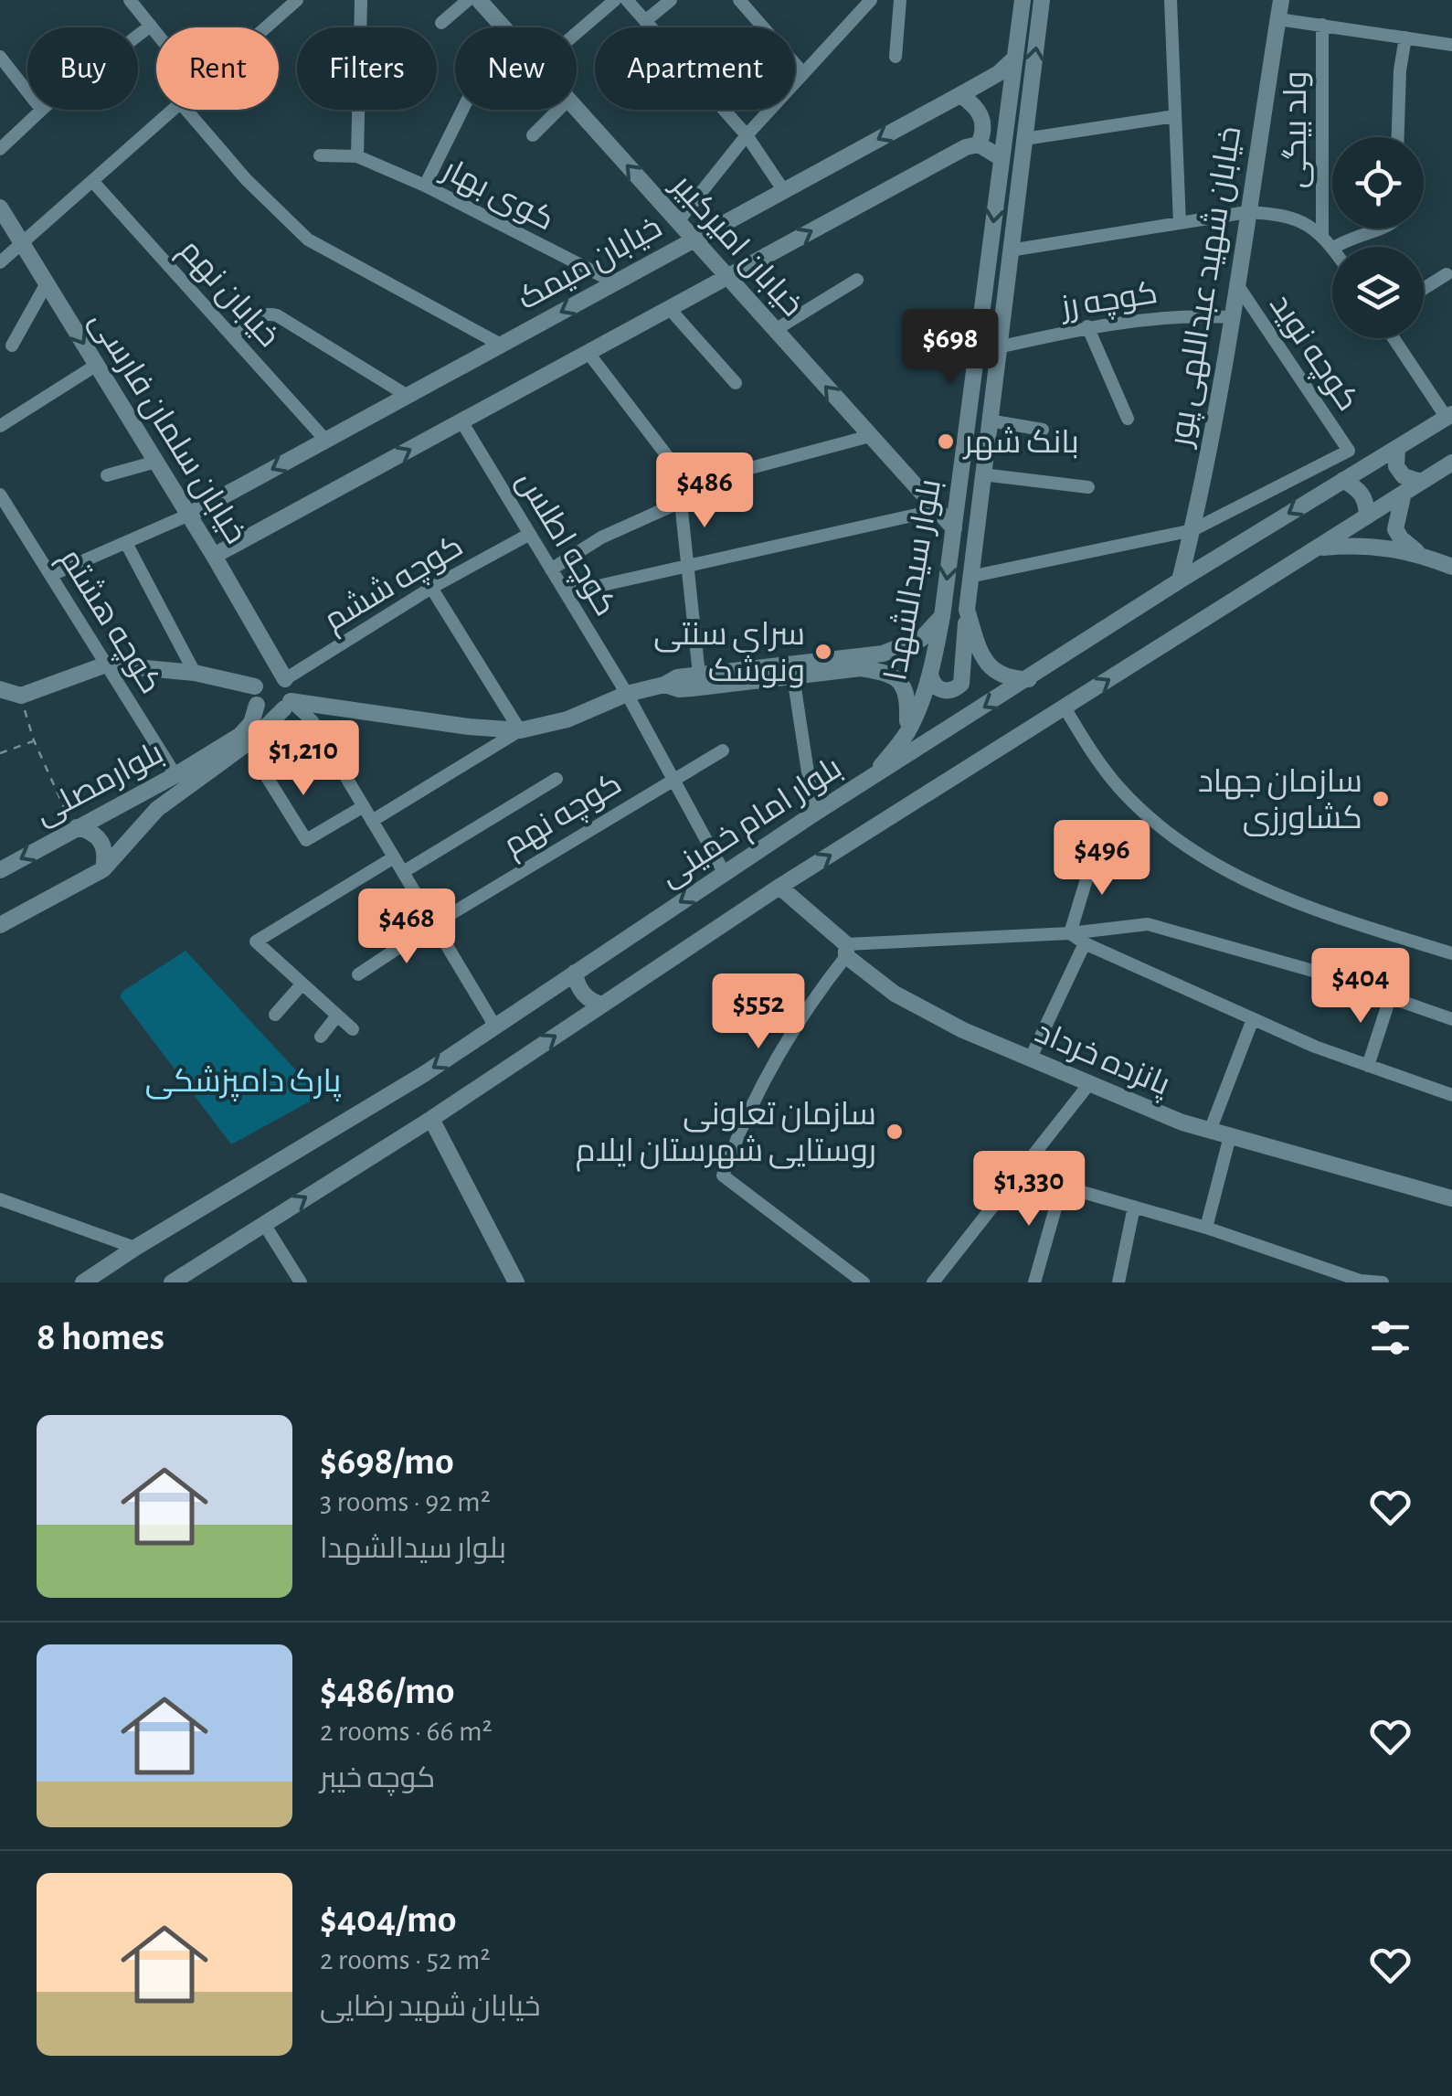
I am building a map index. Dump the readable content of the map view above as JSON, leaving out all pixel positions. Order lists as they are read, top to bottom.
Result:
{
  "streets": {
    "street": [
      "ولد بیگی",
      "کوی بهار",
      "خیابان امیرکبیر",
      "خیابان میمک",
      "خیابان شهید عبداللهی پور",
      "خیابان نهم",
      "کوچه رز",
      "کوچه نوید",
      "خیابان سلمان فارسی",
      "کوچه اطلس",
      "بلوار سیدالشهدا",
      "کوچه ششم",
      "کوچه هشتم",
      "بلوارمصلی",
      "کوچه نهم",
      "بلوار امام خمینی",
      "پانزده خرداد"
    ]
  },
  "crossings": [
    ["کوی بهار", "خیابان میمک"],
    ["خیابان امیرکبیر", "خیابان میمک"],
    ["خیابان امیرکبیر", "بلوار سیدالشهدا"],
    ["خیابان میمک", "خیابان نهم"],
    ["خیابان میمک", "خیابان سلمان فارسی"],
    ["خیابان میمک", "بلوار سیدالشهدا"],
    ["خیابان شهید عبداللهی پور", "کوچه رز"],
    ["خیابان شهید عبداللهی پور", "کوچه نوید"],
    ["خیابان شهید عبداللهی پور", "بلوار امام خمینی"],
    ["کوچه رز", "بلوار سیدالشهدا"],
    ["خیابان سلمان فارسی", "کوچه ششم"],
    ["خیابان سلمان فارسی", "بلوارمصلی"],
    ["کوچه اطلس", "کوچه ششم"],
    ["کوچه اطلس", "کوچه نهم"],
    ["کوچه اطلس", "بلوار امام خمینی"],
    ["بلوار سیدالشهدا", "بلوار امام خمینی"],
    ["کوچه ششم", "بلوارمصلی"],
    ["کوچه هشتم", "بلوارمصلی"]
  ],
  "parks": ["پارک دامپزشکی"],
  "places": [
    "بانک شهر",
    "سرای سنتی ونوشک",
    "سازمان جهاد کشاورزی",
    "سازمان تعاونی روستایی شهرستان ایلام"
  ],
  "page": {
    "chip": [
      "Buy",
      "Rent",
      "Filters",
      "New",
      "Apartment"
    ],
    "price": [
      "$698",
      "$486",
      "$1,210",
      "$496",
      "$468",
      "$404",
      "$552",
      "$1,330"
    ],
    "heading": "8 homes",
    "list": [
      {
        "name": "$698/mo",
        "note": "3 rooms · 92 m² · بلوار سیدالشهدا"
      },
      {
        "name": "$486/mo",
        "note": "2 rooms · 66 m² · کوچه خیبر"
      },
      {
        "name": "$404/mo",
        "note": "2 rooms · 52 m² · خیابان شهید رضایی"
      }
    ]
  }
}
